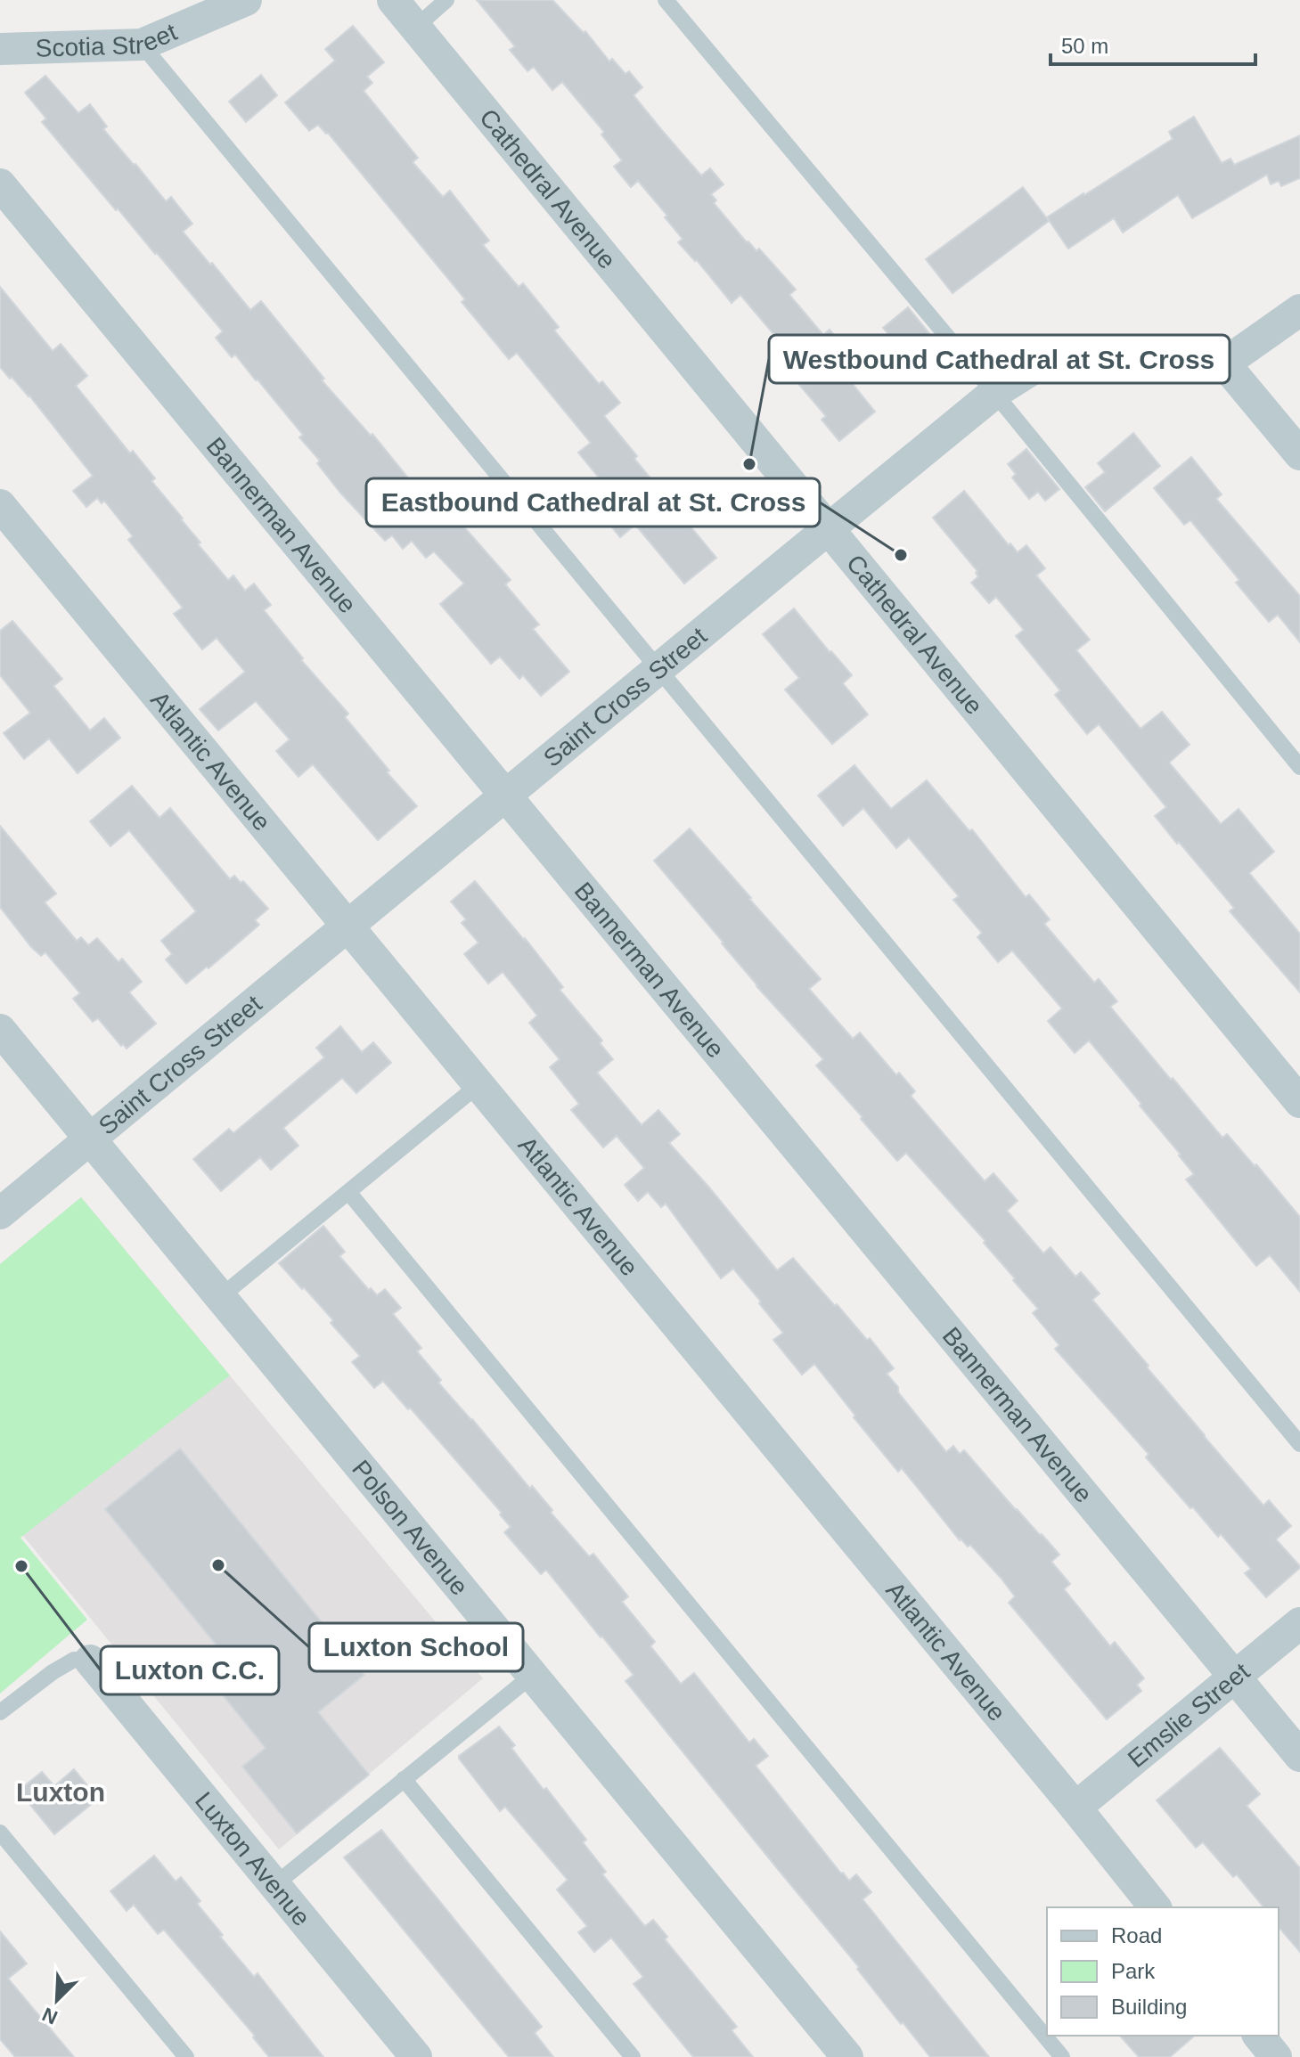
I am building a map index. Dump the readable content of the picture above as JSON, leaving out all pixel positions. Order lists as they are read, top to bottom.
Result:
{
  "streets": {
    "street": [
      "Scotia Street",
      "Cathedral Avenue",
      "Bannerman Avenue",
      "Saint Cross Street",
      "Atlantic Avenue",
      "Polson Avenue",
      "Emslie Street",
      "Luxton Avenue"
    ]
  },
  "crossings": [
    ["Cathedral Avenue", "Saint Cross Street"],
    ["Bannerman Avenue", "Saint Cross Street"],
    ["Bannerman Avenue", "Emslie Street"],
    ["Saint Cross Street", "Atlantic Avenue"],
    ["Saint Cross Street", "Polson Avenue"],
    ["Atlantic Avenue", "Emslie Street"]
  ],
  "districts": ["Luxton"],
  "places": [
    "Westbound Cathedral at St. Cross",
    "Eastbound Cathedral at St. Cross",
    "Luxton School",
    "Luxton C.C."
  ],
  "legend": ["Road", "Park", "Building"],
  "scale_bar": "50 m",
  "north": "bottom left"
}
